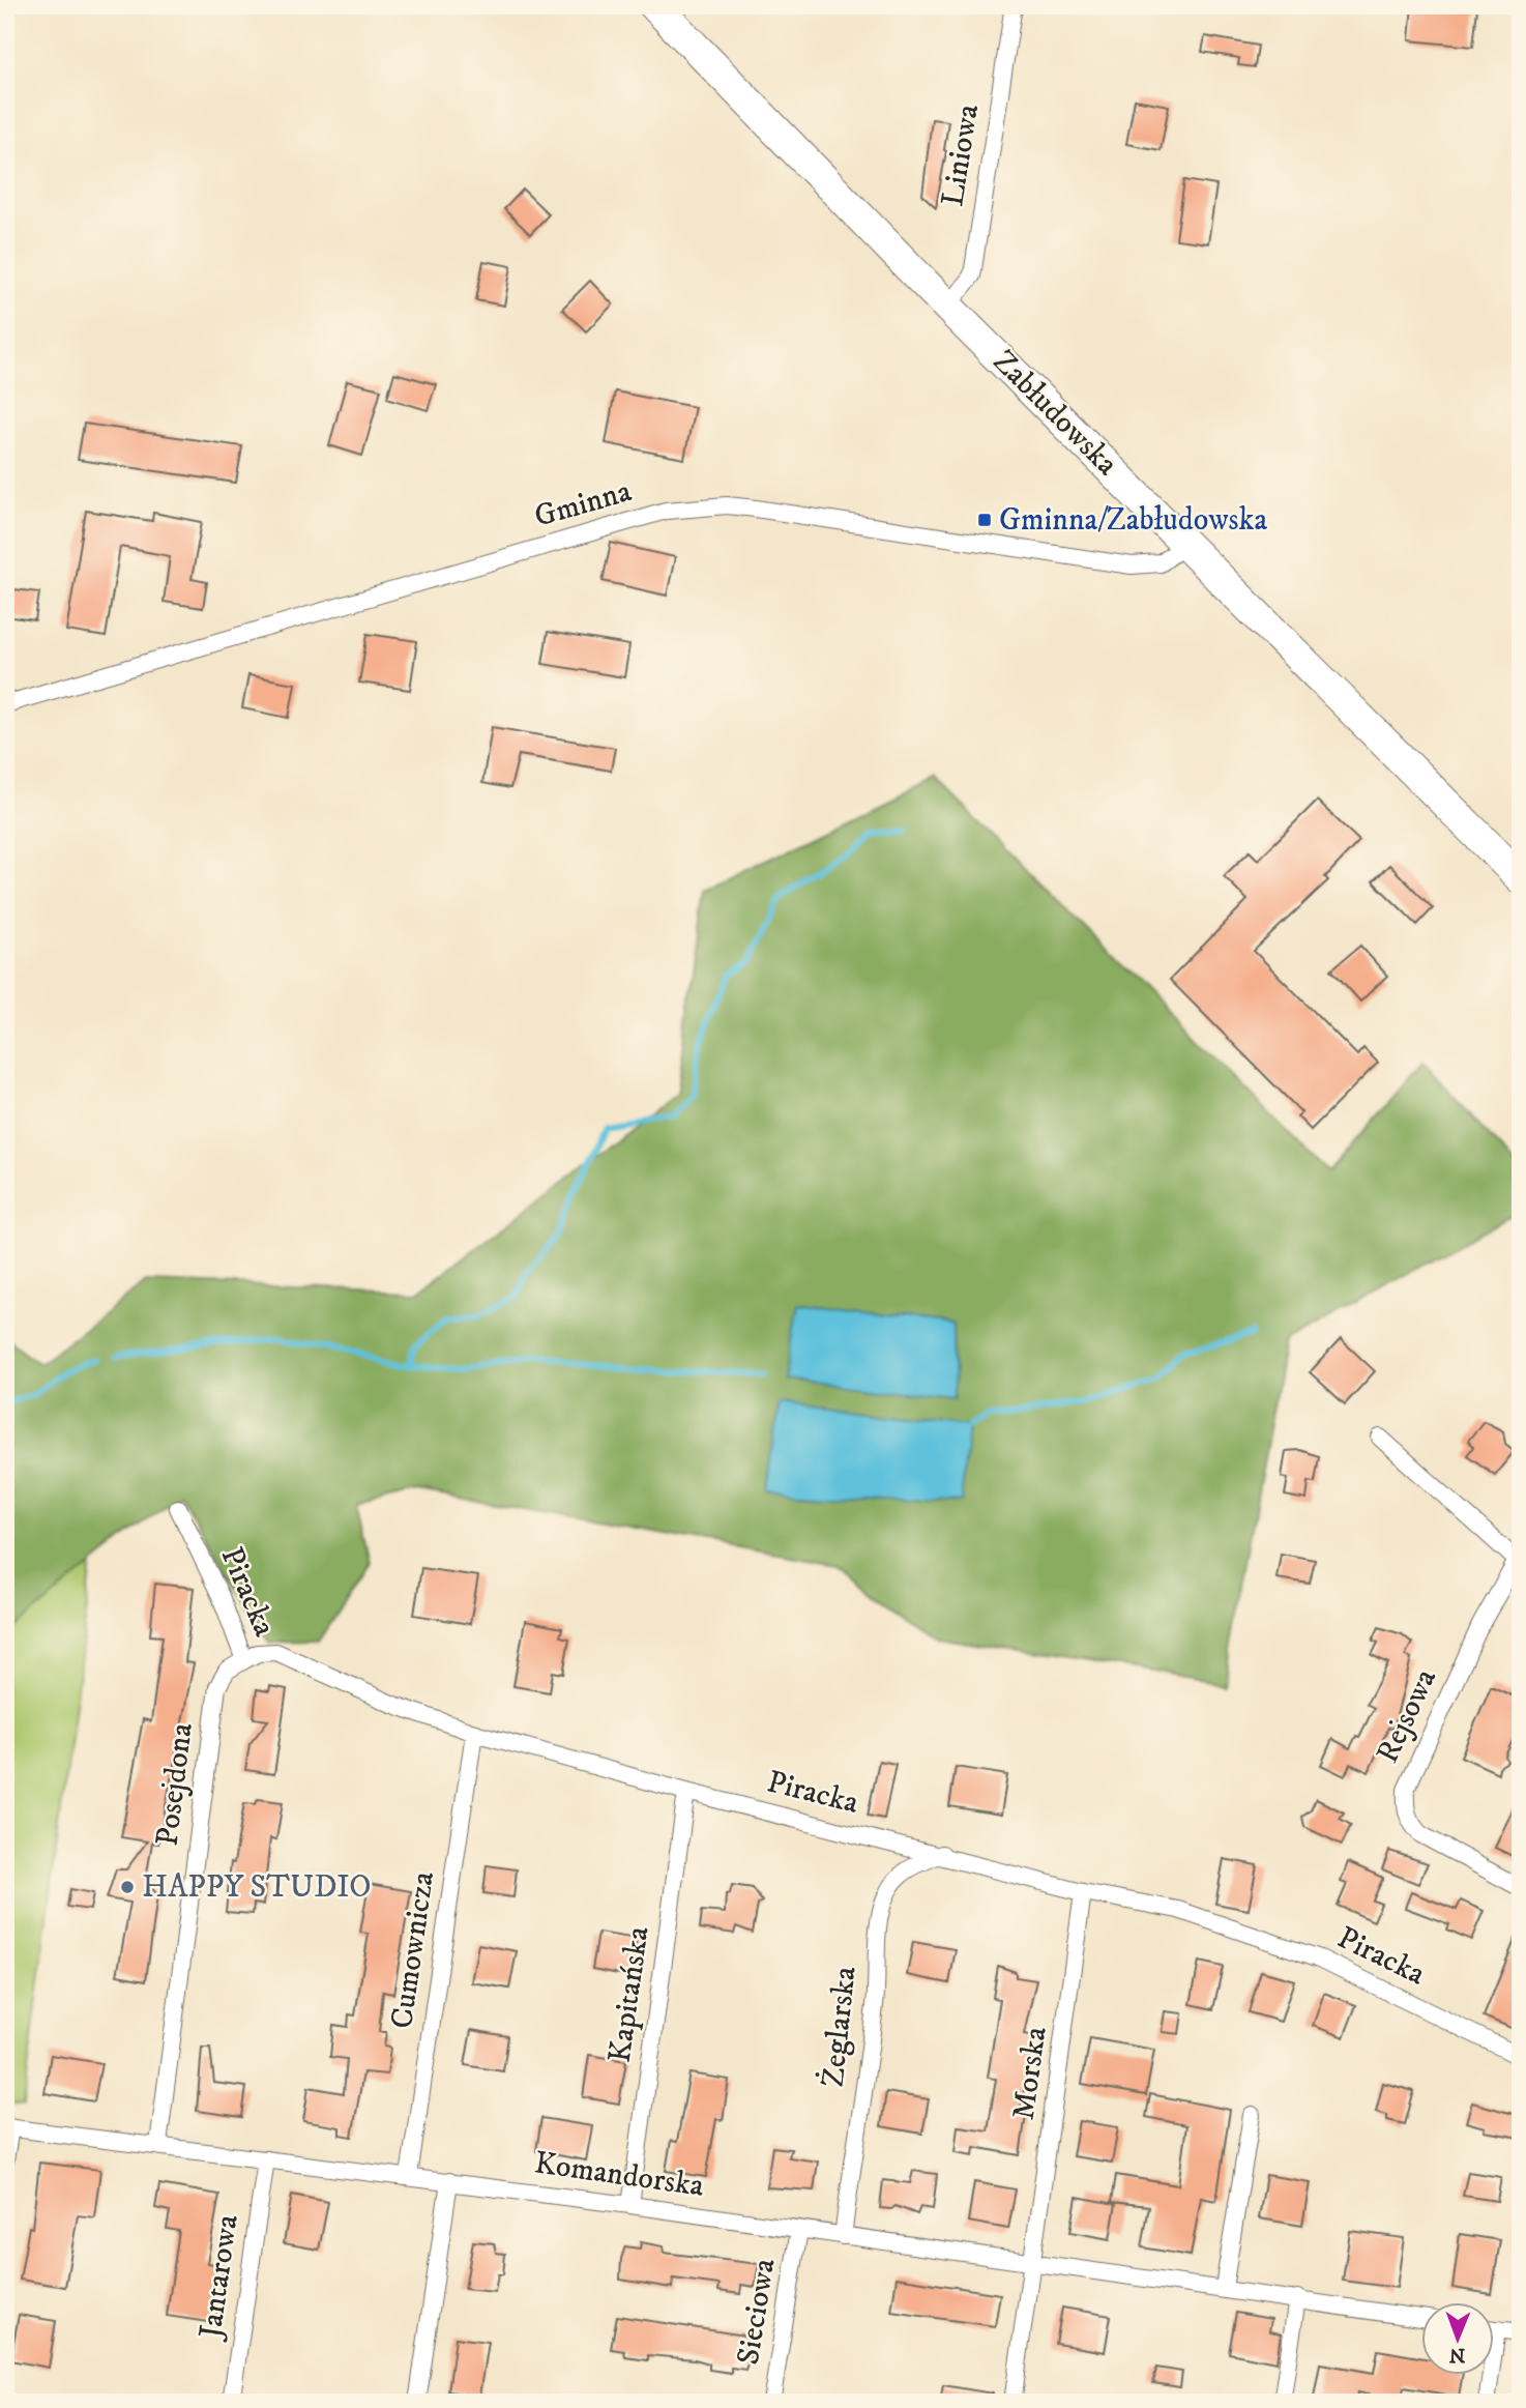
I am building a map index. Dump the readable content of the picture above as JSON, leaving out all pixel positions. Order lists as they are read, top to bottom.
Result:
{
  "streets": {
    "highway": ["Zabłudowska"],
    "street": [
      "Liniowa",
      "Gminna",
      "Piracka",
      "Rejsowa",
      "Posejdona",
      "Cumownicza",
      "Kapitańska",
      "Żeglarska",
      "Morska",
      "Komandorska",
      "Jantarowa",
      "Sieciowa"
    ]
  },
  "crossings": [
    ["Liniowa", "Zabłudowska"],
    ["Zabłudowska", "Gminna"],
    ["Piracka", "Posejdona"],
    ["Piracka", "Cumownicza"],
    ["Piracka", "Kapitańska"],
    ["Piracka", "Żeglarska"],
    ["Piracka", "Morska"],
    ["Posejdona", "Komandorska"],
    ["Cumownicza", "Komandorska"],
    ["Kapitańska", "Komandorska"],
    ["Żeglarska", "Komandorska"],
    ["Morska", "Komandorska"],
    ["Komandorska", "Jantarowa"],
    ["Komandorska", "Sieciowa"]
  ],
  "places": {
    "transit": ["Gminna/Zabłudowska"],
    "other": ["HAPPY STUDIO"]
  },
  "north": "bottom"
}
